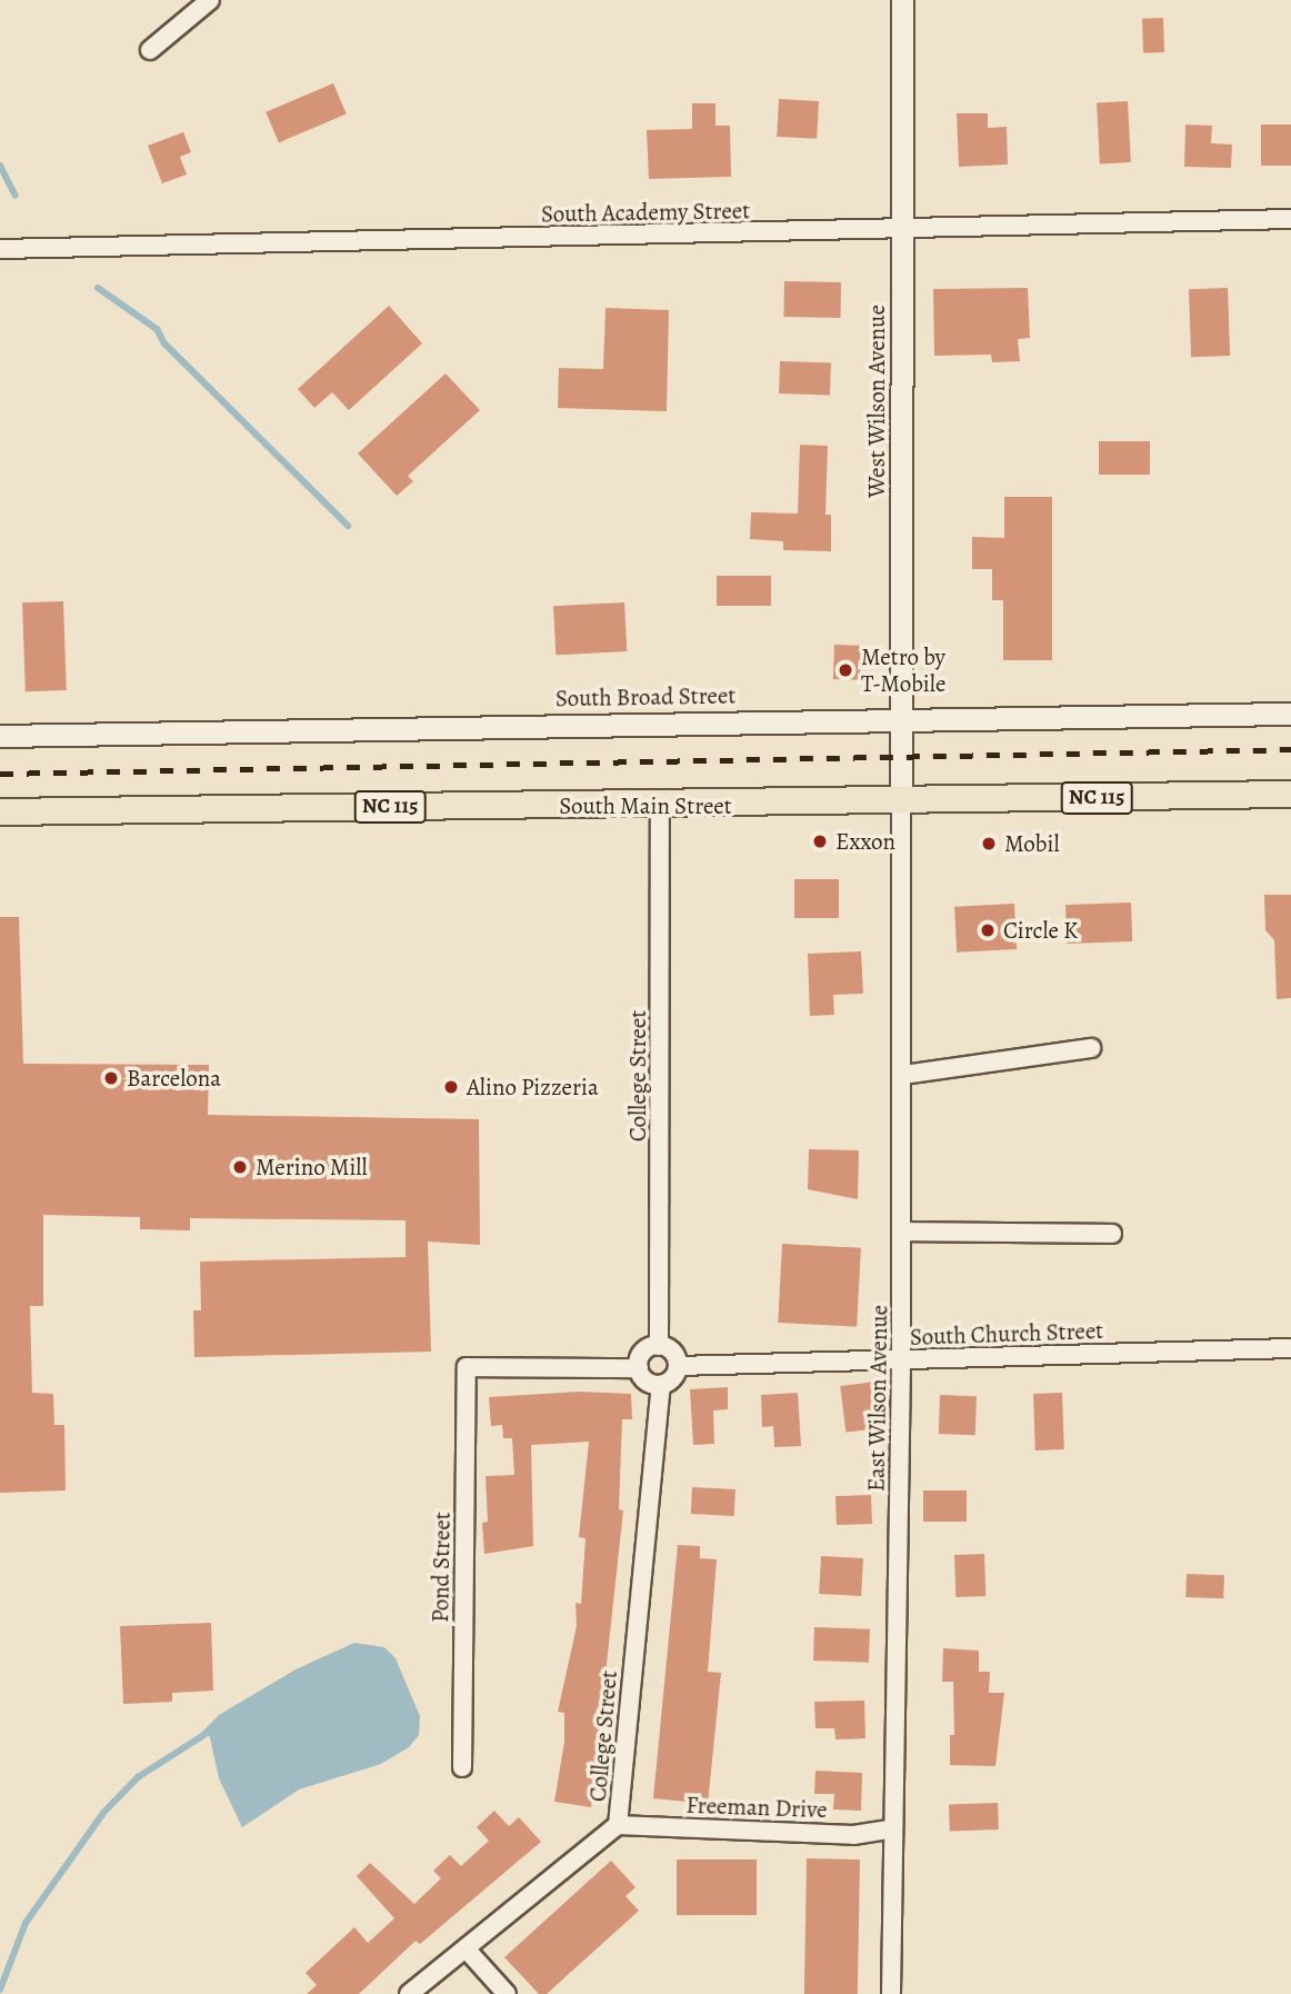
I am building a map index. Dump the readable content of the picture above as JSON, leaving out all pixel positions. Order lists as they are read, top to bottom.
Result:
{
  "streets": {
    "main road": ["NC 115", "South Main Street"],
    "street": [
      "South Academy Street",
      "West Wilson Avenue",
      "South Broad Street",
      "College Street",
      "South Church Street",
      "East Wilson Avenue",
      "Pond Street",
      "Freeman Drive"
    ]
  },
  "crossings": [
    ["South Academy Street", "West Wilson Avenue"],
    ["West Wilson Avenue", "South Broad Street"],
    ["West Wilson Avenue", "South Main Street"],
    ["West Wilson Avenue", "East Wilson Avenue"],
    ["South Main Street", "College Street"],
    ["South Main Street", "East Wilson Avenue"],
    ["College Street", "South Church Street"],
    ["College Street", "Pond Street"],
    ["College Street", "Freeman Drive"],
    ["South Church Street", "East Wilson Avenue"],
    ["South Church Street", "Pond Street"],
    ["East Wilson Avenue", "Freeman Drive"]
  ],
  "places": [
    "Metro by T-Mobile",
    "Exxon",
    "Mobil",
    "Circle K",
    "Barcelona",
    "Alino Pizzeria",
    "Merino Mill"
  ]
}
